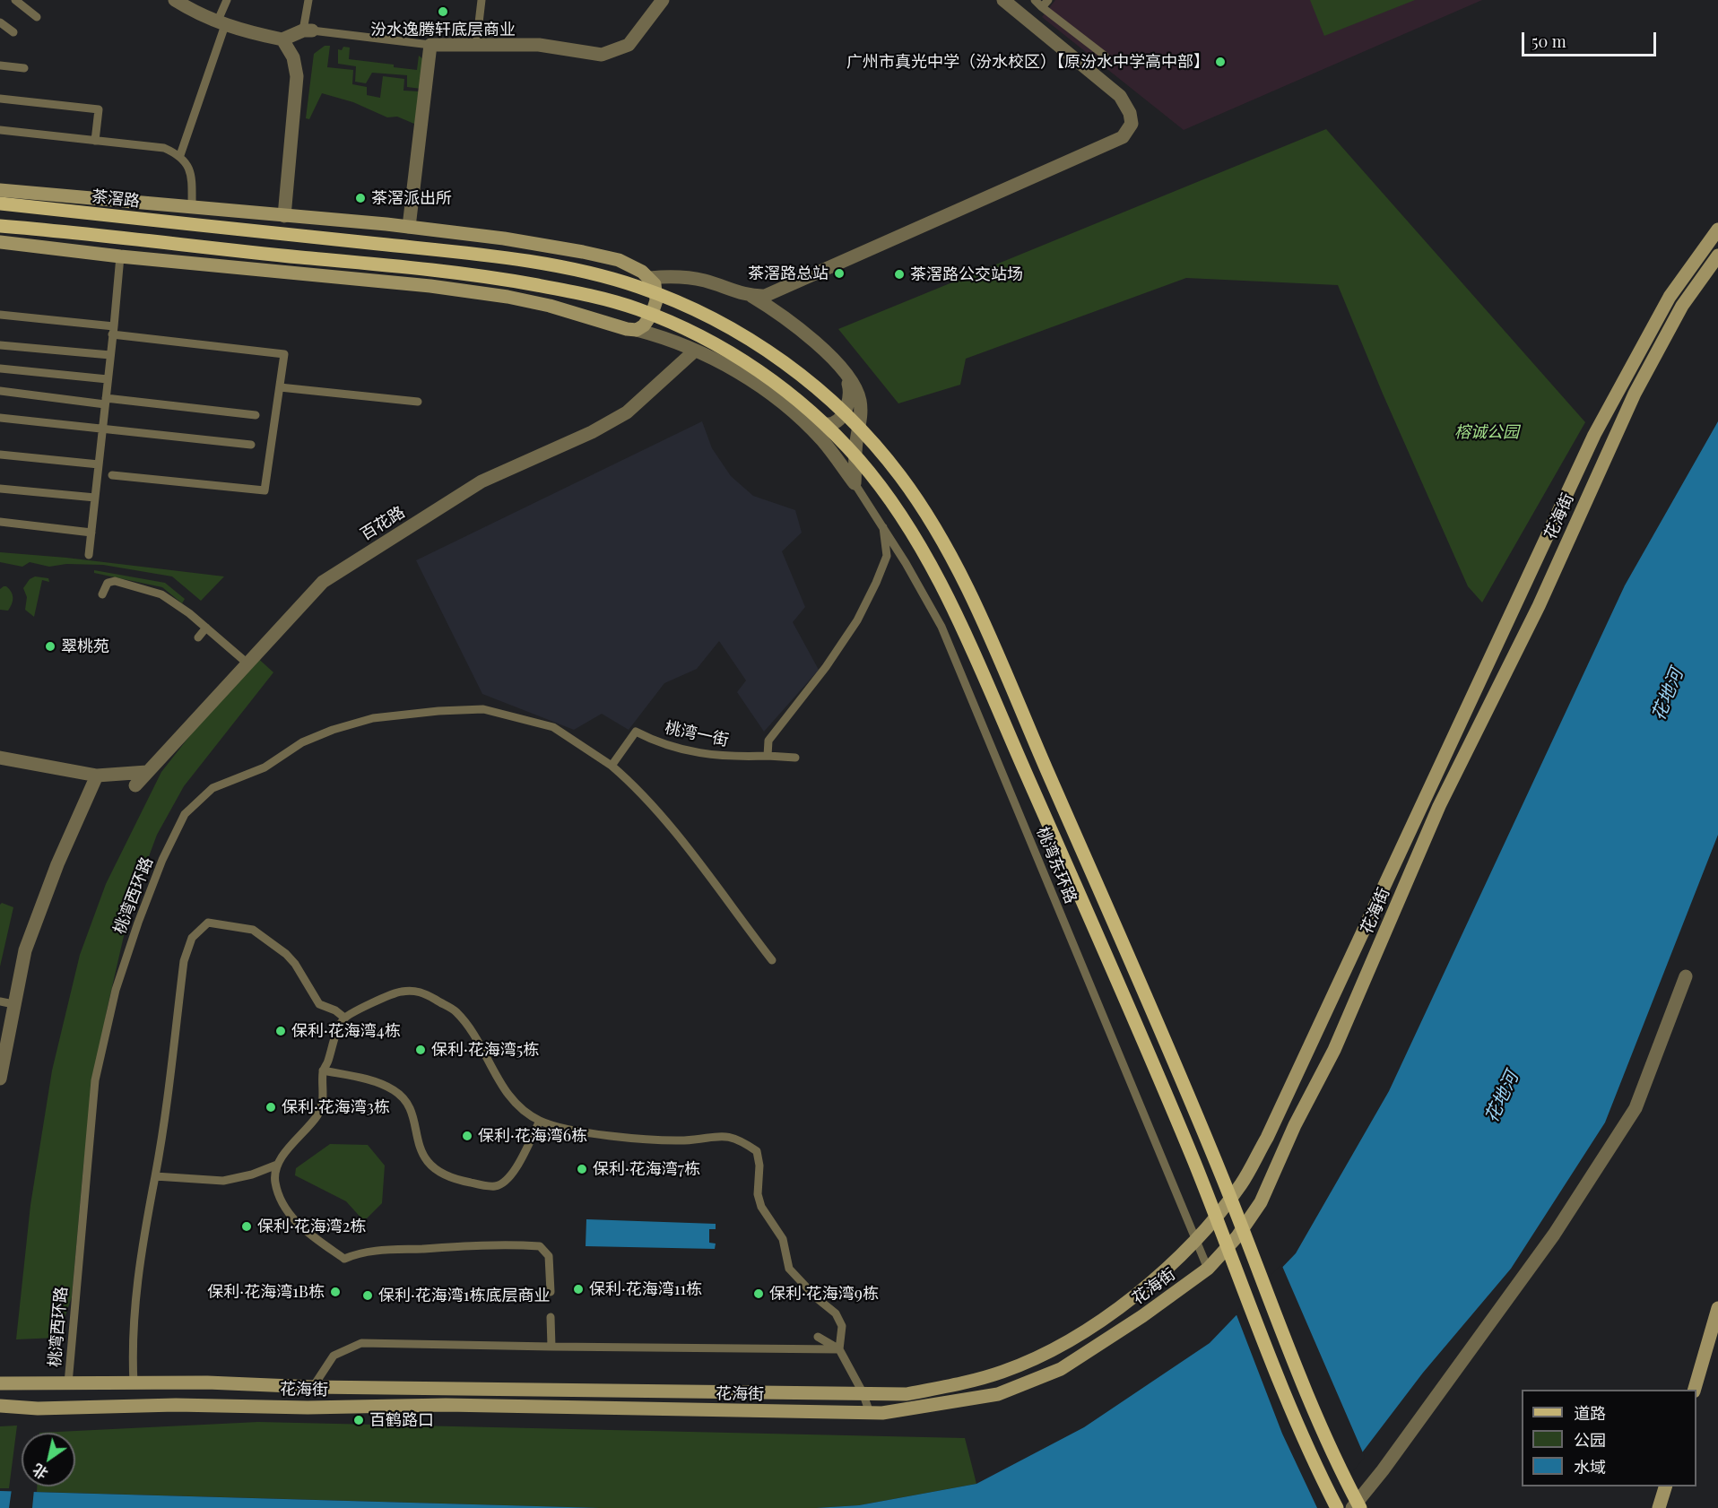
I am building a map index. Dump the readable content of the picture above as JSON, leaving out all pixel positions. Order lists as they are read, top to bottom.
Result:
{
  "streets": {
    "main road": ["茶滘路"],
    "street": ["花海街", "百花路"],
    "lane": ["桃湾一街", "桃湾东环路", "桃湾西环路"]
  },
  "crossings": [
    ["花海街", "桃湾东环路"],
    ["花海街", "桃湾西环路"],
    ["桃湾一街", "桃湾西环路"]
  ],
  "water": ["花地河"],
  "parks": ["榕诚公园"],
  "places": [
    "汾水逸腾轩底层商业",
    "广州市真光中学（汾水校区）【原汾水中学高中部】",
    "茶滘派出所",
    "茶滘路总站",
    "茶滘路公交站场",
    "翠桃苑",
    "保利·花海湾4栋",
    "保利·花海湾5栋",
    "保利·花海湾3栋",
    "保利·花海湾6栋",
    "保利·花海湾7栋",
    "保利·花海湾2栋",
    "保利·花海湾11栋",
    "保利·花海湾1B栋",
    "保利·花海湾9栋",
    "保利·花海湾1栋底层商业",
    "百鹤路口"
  ],
  "legend": ["道路", "公园", "水域"],
  "scale_bar": "50 m",
  "north": "bottom left"
}
